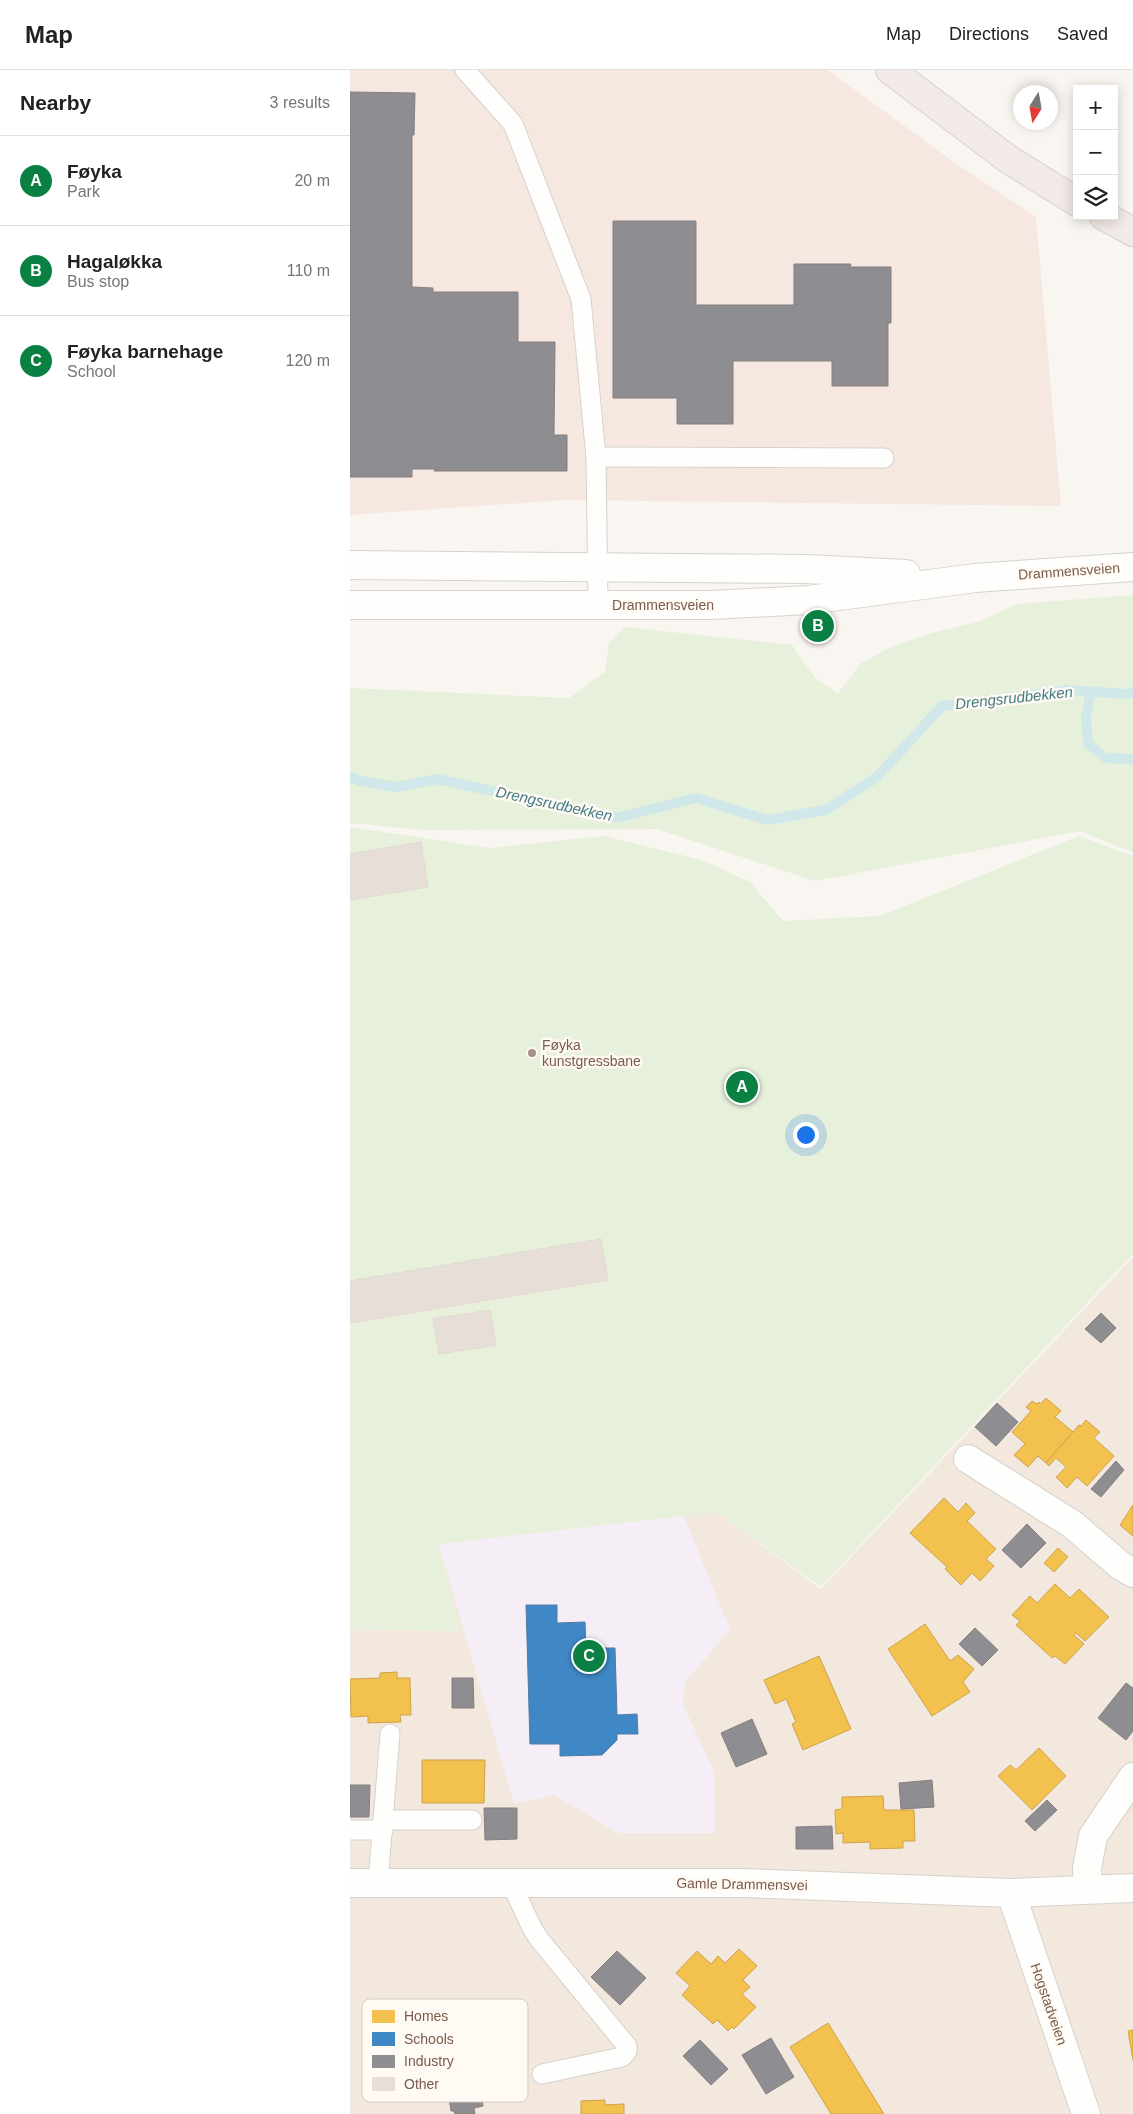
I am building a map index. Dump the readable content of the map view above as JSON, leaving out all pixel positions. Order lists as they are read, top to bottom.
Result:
{
  "streets": {
    "main road": ["Drammensveien", "Gamle Drammensvei", "Hogstadveien"]
  },
  "crossings": [
    ["Gamle Drammensvei", "Hogstadveien"]
  ],
  "water": ["Drengsrudbekken"],
  "places": ["Føyka kunstgressbane"],
  "legend": [
    "Homes",
    "Schools",
    "Industry",
    "Other"
  ],
  "north": "bottom",
  "page": {
    "header": "Map",
    "nav": ["Map", "Directions", "Saved"],
    "heading": ["Nearby", "3 results"],
    "map_buttons": ["+", "−"],
    "list": [
      {
        "mark": "A",
        "name": "Føyka",
        "note": "Park",
        "value": "20 m"
      },
      {
        "mark": "B",
        "name": "Hagaløkka",
        "note": "Bus stop",
        "value": "110 m"
      },
      {
        "mark": "C",
        "name": "Føyka barnehage",
        "note": "School",
        "value": "120 m"
      }
    ],
    "pins": ["B", "A", "C"]
  }
}
